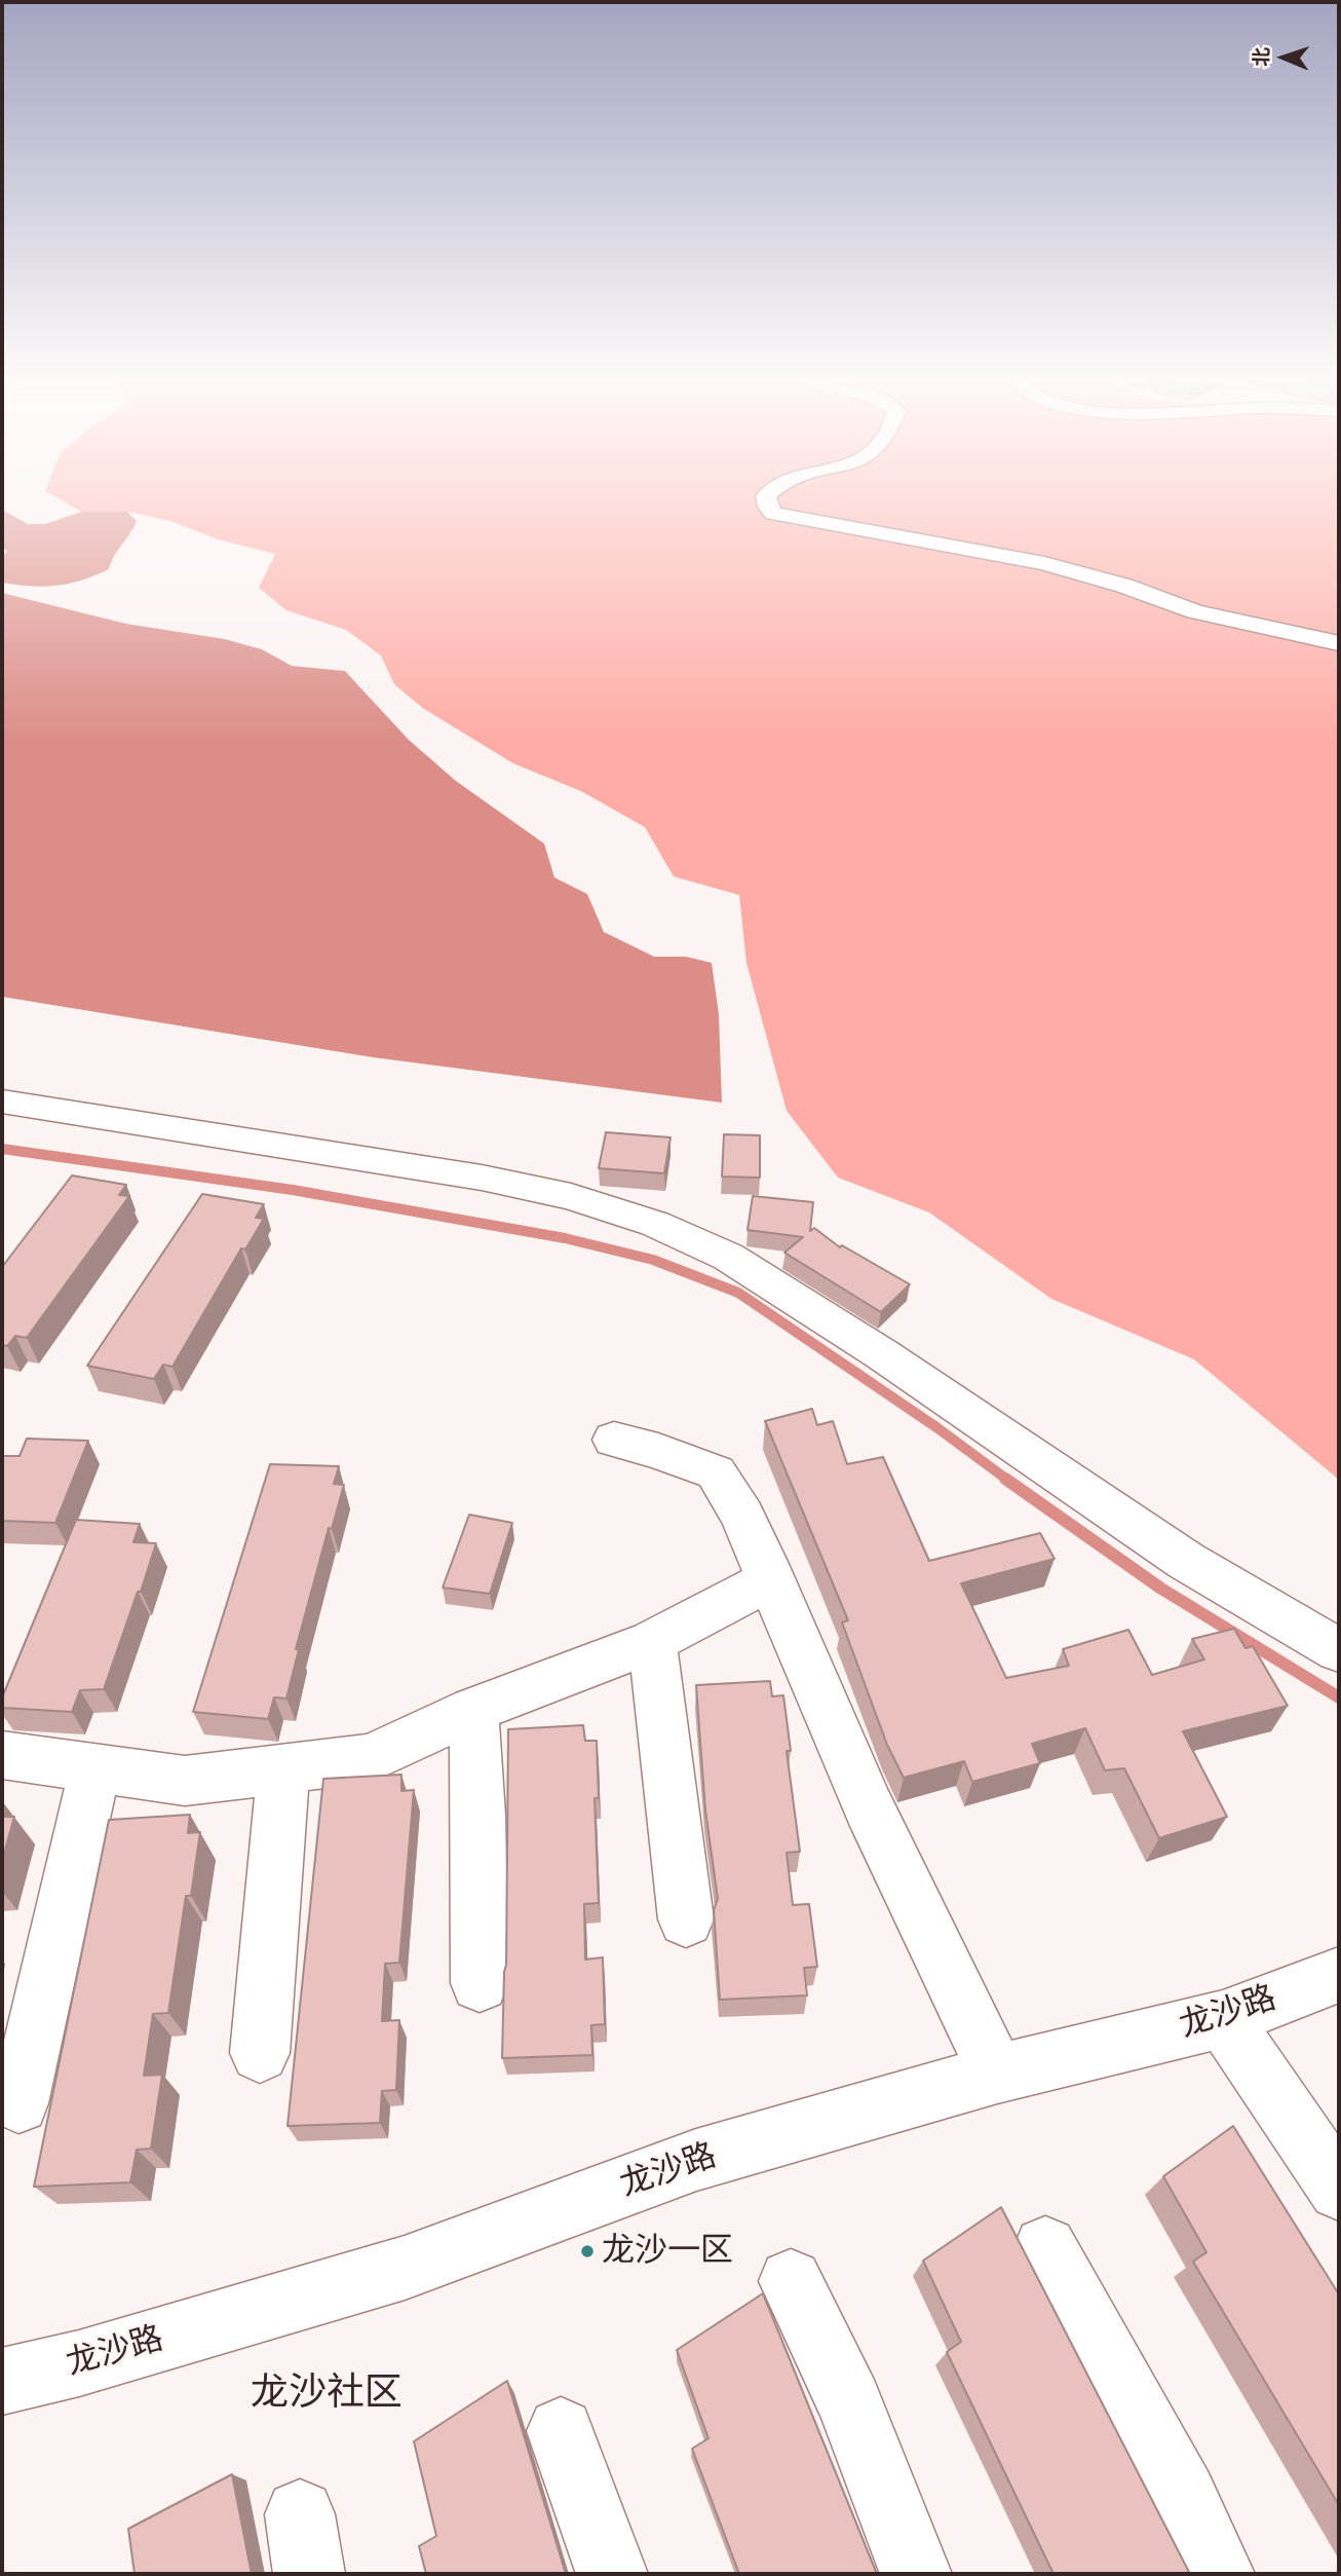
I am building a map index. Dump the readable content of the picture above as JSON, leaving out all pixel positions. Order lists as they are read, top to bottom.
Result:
{
  "streets": {
    "street": ["龙沙路"]
  },
  "districts": ["龙沙社区"],
  "places": ["龙沙一区"],
  "north": "left"
}
